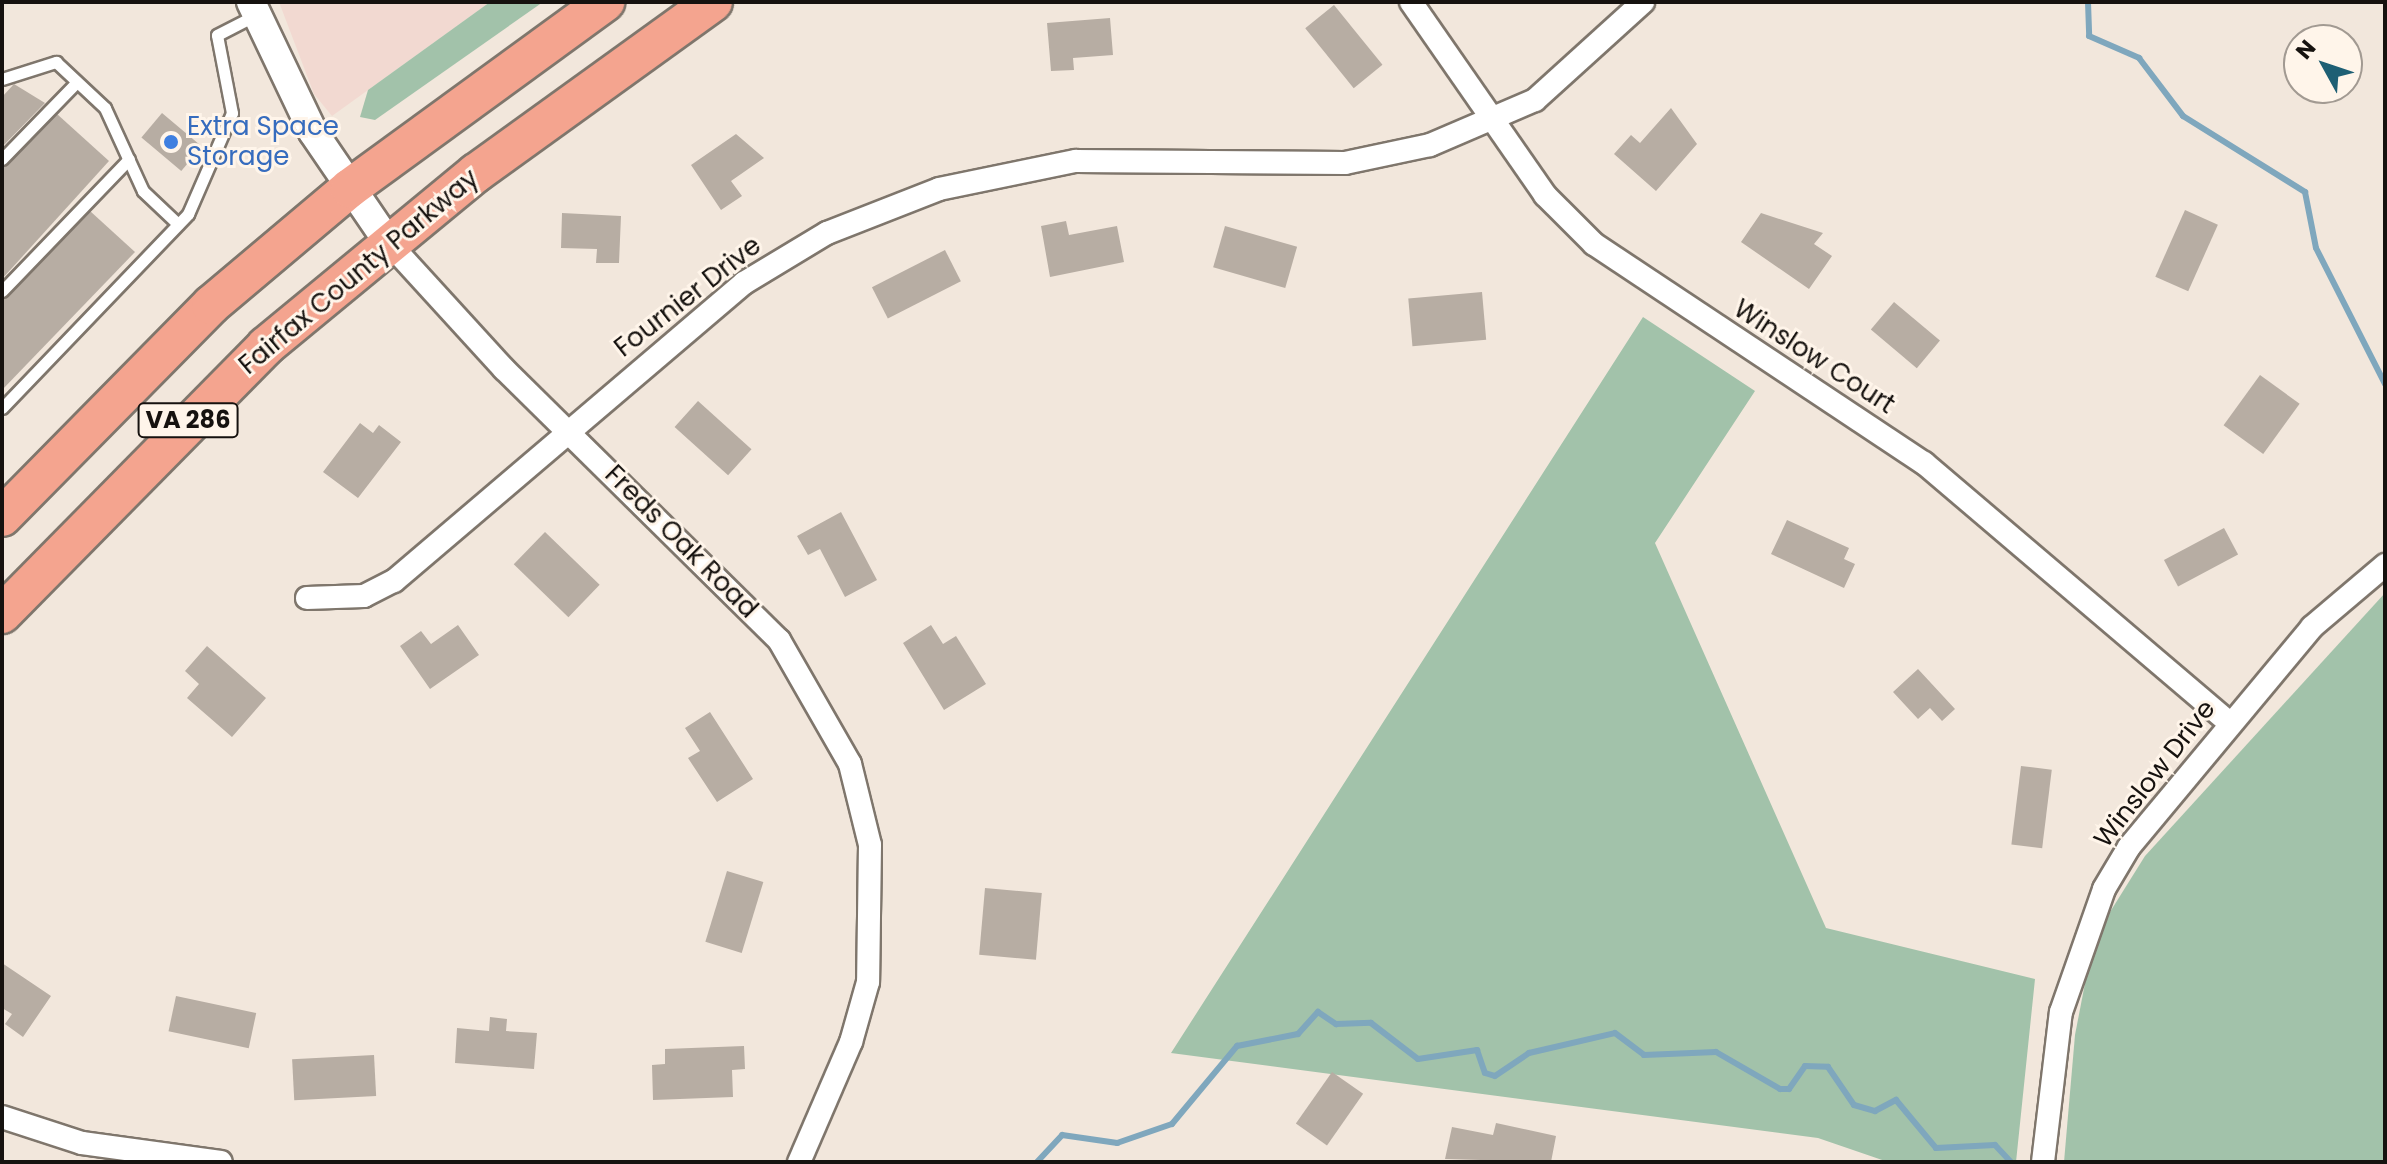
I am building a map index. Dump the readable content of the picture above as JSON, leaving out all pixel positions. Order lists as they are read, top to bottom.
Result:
{
  "streets": {
    "highway": ["Fairfax County Parkway", "VA 286"],
    "street": [
      "Fournier Drive",
      "Winslow Court",
      "Freds Oak Road",
      "Winslow Drive"
    ]
  },
  "crossings": [
    ["Fairfax County Parkway", "Freds Oak Road"],
    ["Fournier Drive", "Winslow Court"],
    ["Fournier Drive", "Freds Oak Road"],
    ["Winslow Court", "Winslow Drive"],
    ["VA 286", "Freds Oak Road"]
  ],
  "places": ["Extra Space Storage"],
  "north": "top left"
}
